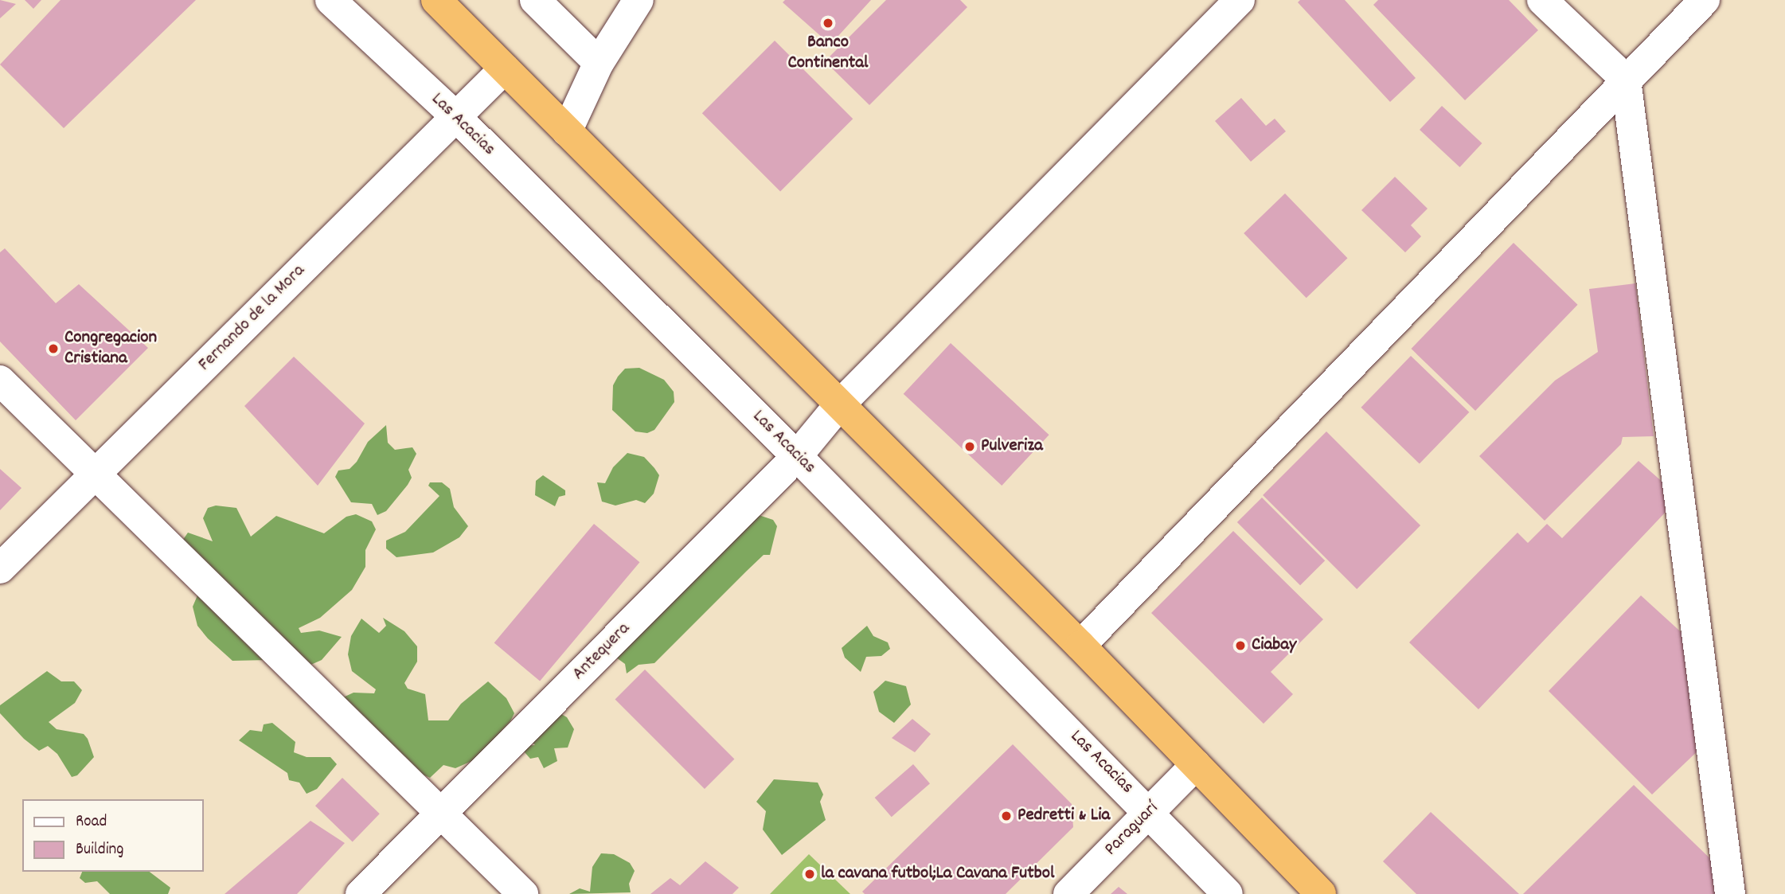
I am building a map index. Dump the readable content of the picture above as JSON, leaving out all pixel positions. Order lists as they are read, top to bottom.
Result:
{
  "streets": {
    "street": [
      "Las Acacias",
      "Fernando de la Mora",
      "Antequera",
      "Paraguarí"
    ]
  },
  "crossings": [
    ["Las Acacias", "Fernando de la Mora"],
    ["Las Acacias", "Antequera"],
    ["Las Acacias", "Paraguarí"]
  ],
  "places": [
    "Banco Continental",
    "Congregacion Cristiana",
    "Pulveriza",
    "Ciabay",
    "Pedretti & Lia",
    "la cavana futbol;La Cavana Futbol"
  ],
  "legend": ["Road", "Building"]
}
